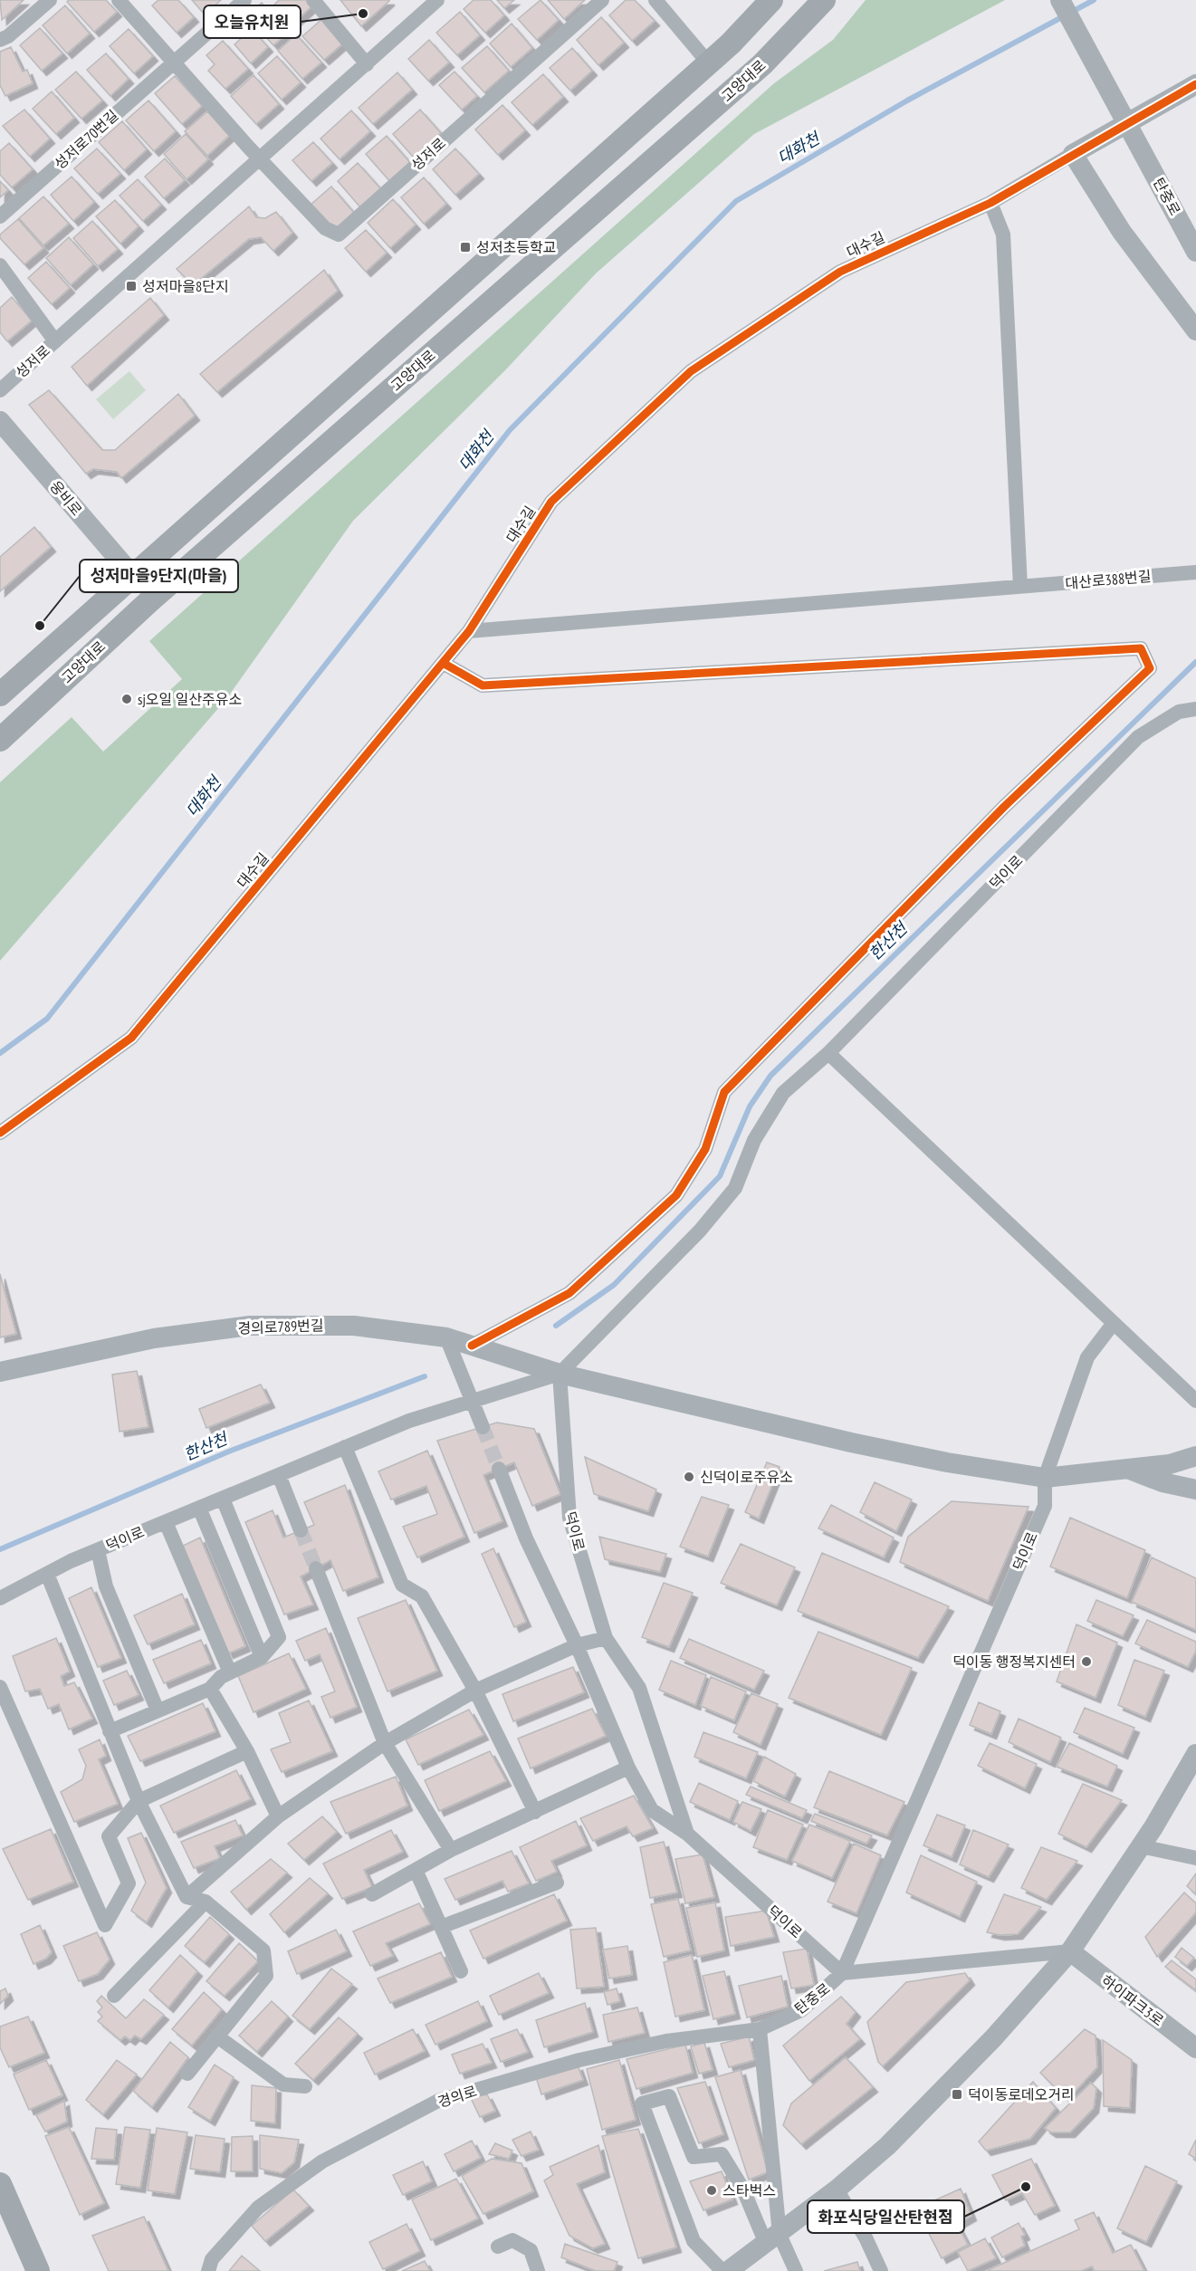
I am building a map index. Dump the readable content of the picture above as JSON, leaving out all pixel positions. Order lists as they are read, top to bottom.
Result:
{
  "streets": {
    "main road": [
      "고양대로",
      "탄중로",
      "대수길",
      "웅비로",
      "경의로789번길",
      "하이파크3로"
    ],
    "street": [
      "성저로70번길",
      "성저로",
      "대산로388번길",
      "덕이로",
      "경의로"
    ]
  },
  "crossings": [
    ["고양대로", "웅비로"],
    ["탄중로", "덕이로"],
    ["탄중로", "하이파크3로"],
    ["탄중로", "경의로"],
    ["덕이로", "경의로789번길"]
  ],
  "water": ["대화천", "한산천"],
  "places": {
    "other": [
      "오늘유치원",
      "성저마을9단지(마을)",
      "sj오일 일산주유소",
      "신덕이로주유소",
      "덕이동 행정복지센터",
      "화포식당일산탄현점",
      "스타벅스"
    ],
    "transit": ["성저초등학교", "성저마을8단지", "덕이동로데오거리"]
  }
}
